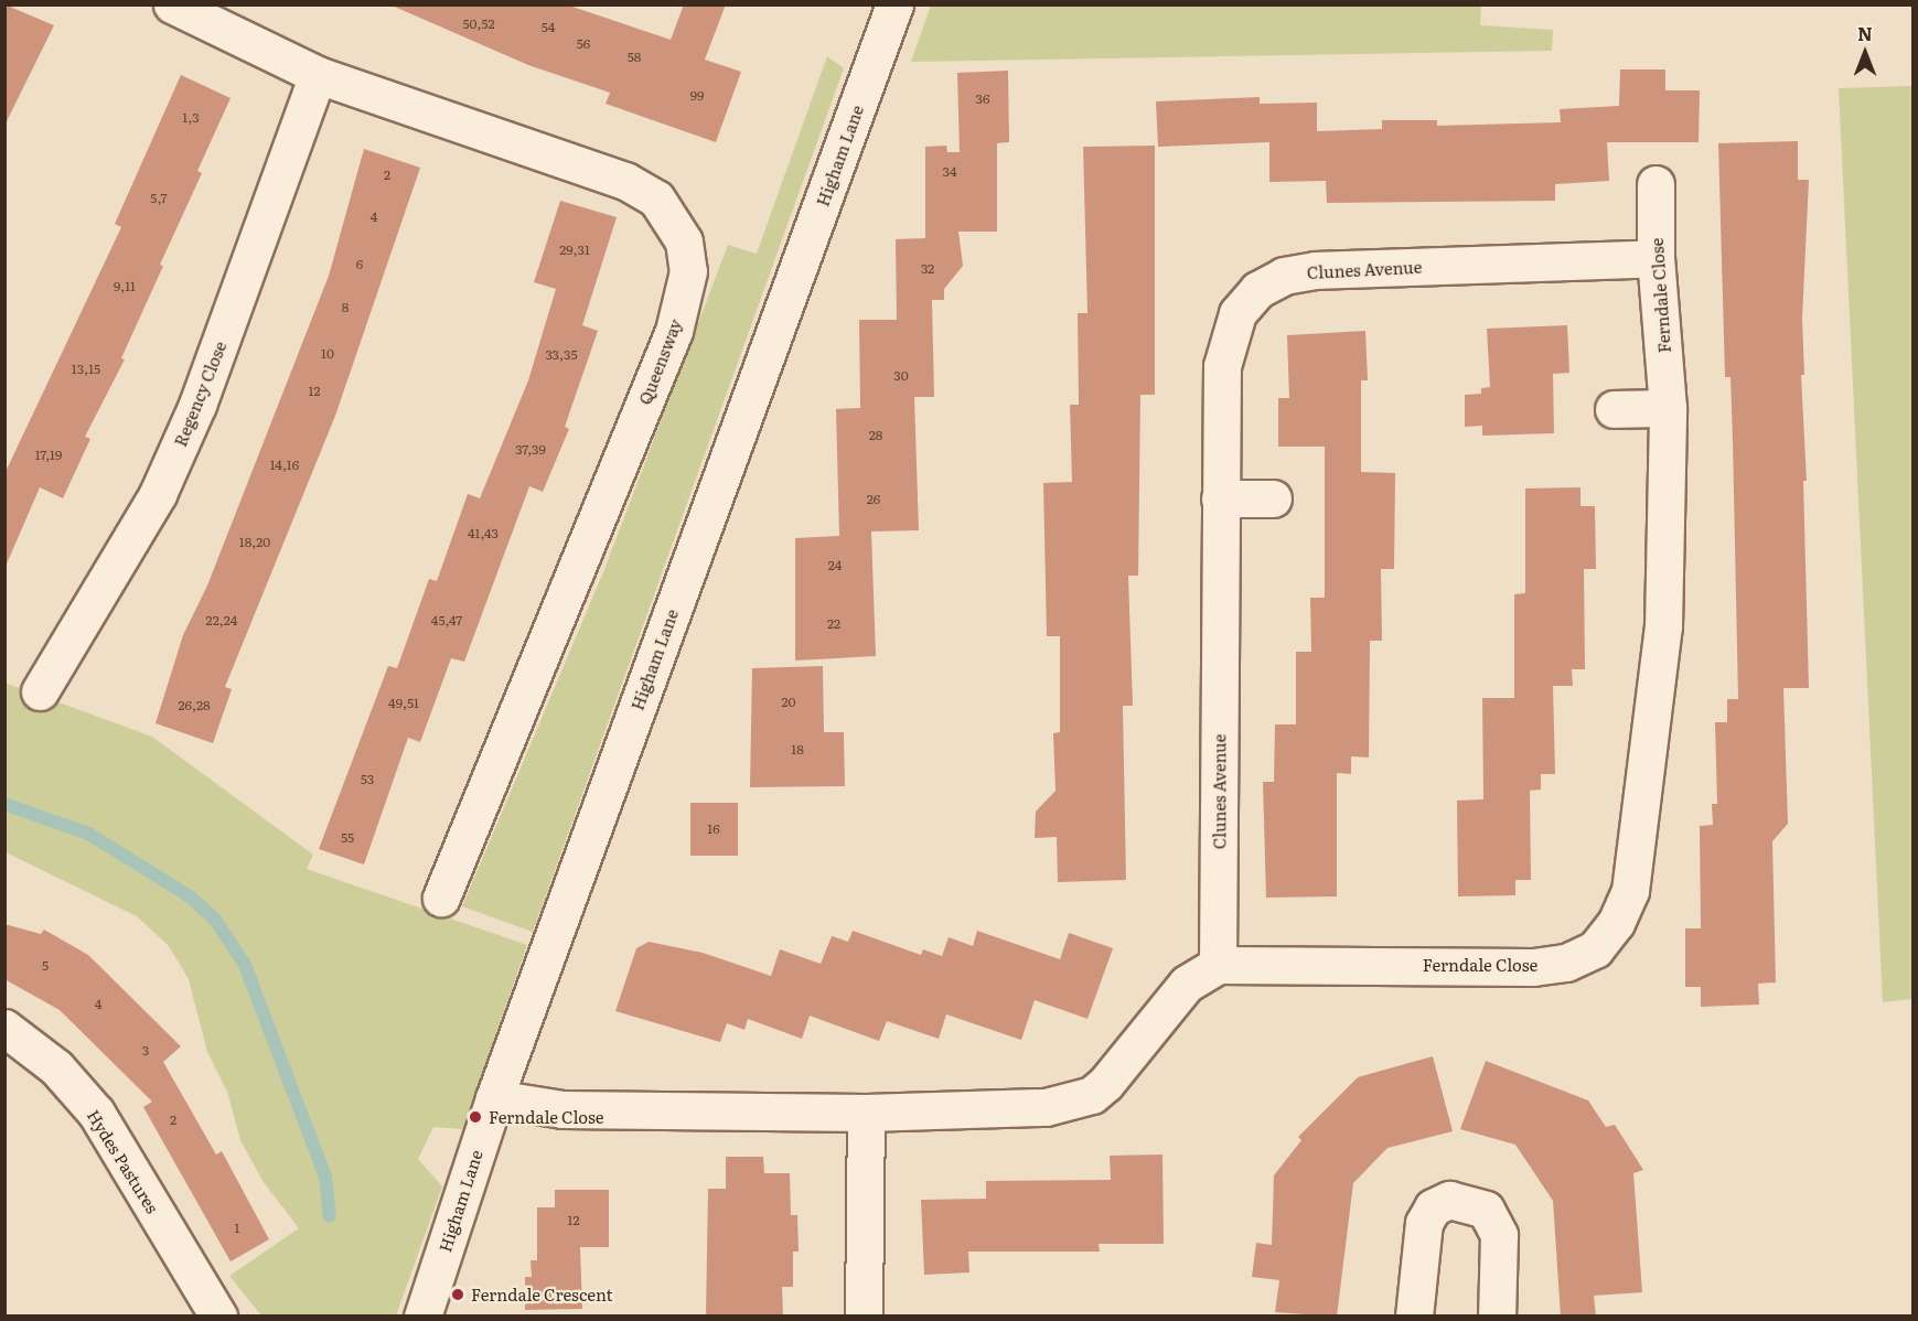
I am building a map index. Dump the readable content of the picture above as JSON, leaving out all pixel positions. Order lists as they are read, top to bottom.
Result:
{
  "streets": {
    "street": [
      "Higham Lane",
      "Clunes Avenue",
      "Ferndale Close",
      "Queensway",
      "Regency Close",
      "Hydes Pastures"
    ]
  },
  "crossings": [
    ["Higham Lane", "Ferndale Close"],
    ["Clunes Avenue", "Ferndale Close"],
    ["Queensway", "Regency Close"]
  ],
  "places": ["Ferndale Close", "Ferndale Crescent"],
  "house_numbers": [
    "50,52",
    "54",
    "56",
    "58",
    "99",
    "36",
    "1,3",
    "34",
    "2",
    "5,7",
    "4",
    "29,31",
    "6",
    "32",
    "9,11",
    "8",
    "10",
    "33,35",
    "13,15",
    "30",
    "12",
    "28",
    "37,39",
    "17,19",
    "14,16",
    "26",
    "41,43",
    "18,20",
    "24",
    "22,24",
    "45,47",
    "22",
    "20",
    "49,51",
    "26,28",
    "18",
    "53",
    "16",
    "55",
    "5",
    "4",
    "3",
    "2",
    "12",
    "1"
  ],
  "north": "top"
}
